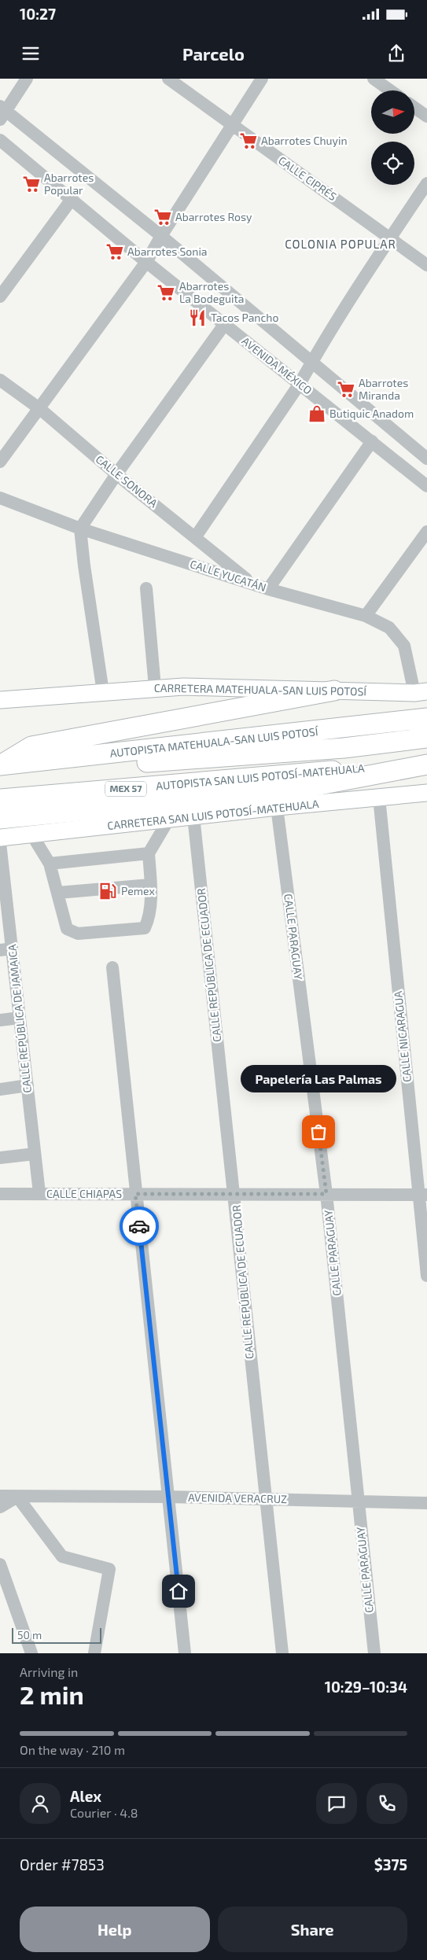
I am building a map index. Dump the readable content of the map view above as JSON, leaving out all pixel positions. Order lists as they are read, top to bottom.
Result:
{
  "streets": {
    "highway": ["AUTOPISTA MATEHUALA-SAN LUIS POTOSÍ", "AUTOPISTA SAN LUIS POTOSÍ-MATEHUALA", "MEX 57"],
    "main road": ["CARRETERA MATEHUALA-SAN LUIS POTOSÍ", "CARRETERA SAN LUIS POTOSÍ-MATEHUALA"],
    "street": [
      "CALLE CIPRÉS",
      "AVENIDA MÉXICO",
      "CALLE SONORA",
      "CALLE YUCATÁN",
      "CALLE PARAGUAY",
      "CALLE REPÚBLICA DE ECUADOR",
      "CALLE REPÚBLICA DE JAMAICA",
      "CALLE NICARAGUA",
      "CALLE CHIAPAS",
      "AVENIDA VERACRUZ"
    ]
  },
  "crossings": [
    ["CALLE SONORA", "CALLE YUCATÁN"],
    ["CALLE YUCATÁN", "CARRETERA MATEHUALA-SAN LUIS POTOSÍ"],
    ["CARRETERA SAN LUIS POTOSÍ-MATEHUALA", "CALLE PARAGUAY"],
    ["CARRETERA SAN LUIS POTOSÍ-MATEHUALA", "CALLE REPÚBLICA DE ECUADOR"],
    ["CARRETERA SAN LUIS POTOSÍ-MATEHUALA", "CALLE NICARAGUA"],
    ["CALLE PARAGUAY", "CALLE CHIAPAS"],
    ["CALLE PARAGUAY", "AVENIDA VERACRUZ"],
    ["CALLE REPÚBLICA DE ECUADOR", "CALLE CHIAPAS"],
    ["CALLE REPÚBLICA DE ECUADOR", "AVENIDA VERACRUZ"],
    ["CALLE REPÚBLICA DE JAMAICA", "CALLE CHIAPAS"],
    ["CALLE NICARAGUA", "CALLE CHIAPAS"]
  ],
  "districts": ["COLONIA POPULAR"],
  "places": {
    "supermarket": [
      "Abarrotes Chuyin",
      "Abarrotes Popular",
      "Abarrotes Rosy",
      "Abarrotes Sonia",
      "Abarrotes La Bodeguita",
      "Abarrotes Miranda"
    ],
    "restaurant": ["Tacos Pancho"],
    "shop": ["Butiquic Anadom"],
    "fuel station": ["Pemex"],
    "other": ["Papelería Las Palmas"]
  },
  "scale_bar": "50 m",
  "north": "right",
  "page": {
    "status": "10:27",
    "header": "Parcelo",
    "bubble": "Papelería Las Palmas",
    "scale": "50 m",
    "heading": ["2 min", "Arriving in", "10:29–10:34"],
    "panel": [
      "Alex",
      "Courier · 4.8",
      "Order #7853",
      "$375"
    ],
    "bar": "On the way · 210 m",
    "buttons": ["Help", "Share"]
  }
}
